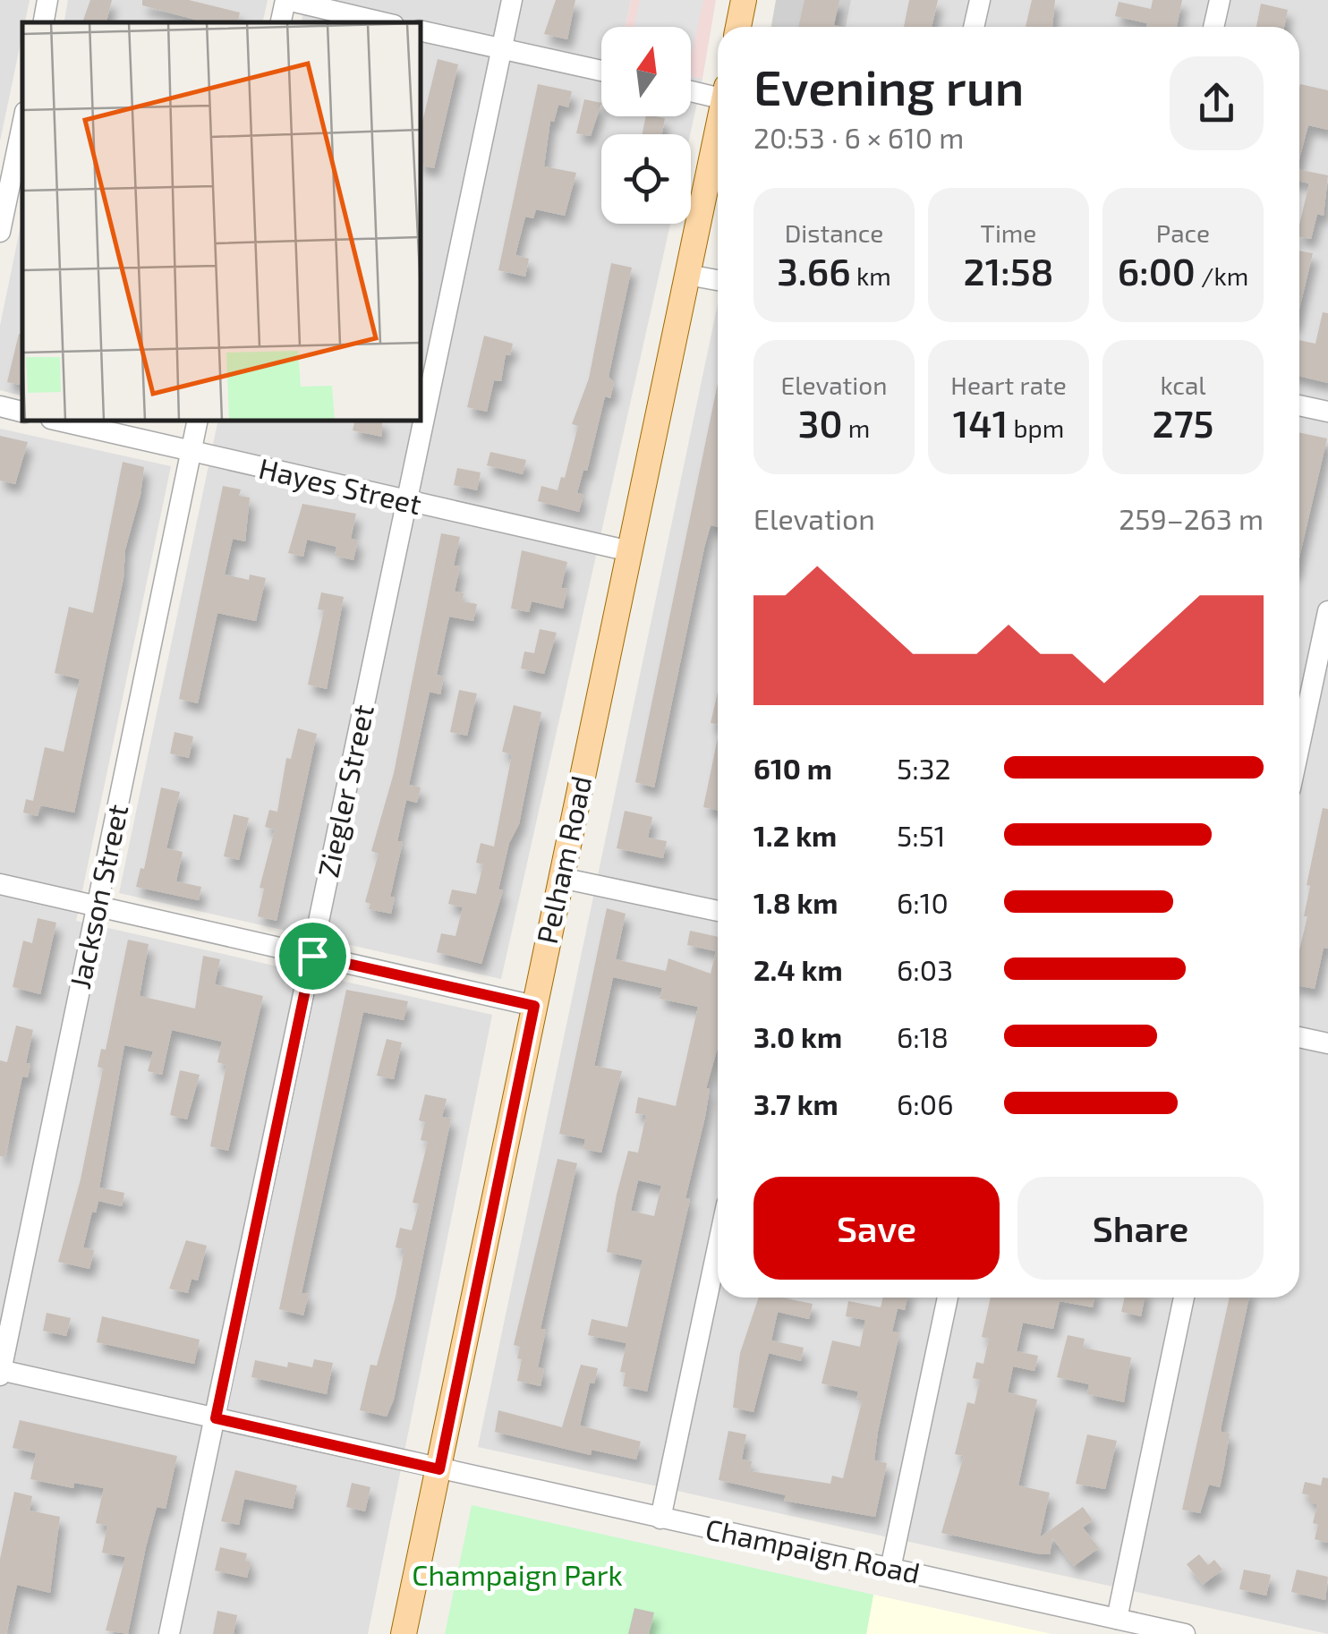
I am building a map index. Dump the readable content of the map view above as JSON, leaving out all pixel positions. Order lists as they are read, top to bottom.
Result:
{
  "streets": {
    "main road": ["Pelham Road"],
    "street": [
      "Hayes Street",
      "Ziegler Street",
      "Jackson Street",
      "Champaign Road"
    ]
  },
  "crossings": [
    ["Hayes Street", "Ziegler Street"],
    ["Hayes Street", "Pelham Road"],
    ["Hayes Street", "Jackson Street"],
    ["Ziegler Street", "Champaign Road"],
    ["Pelham Road", "Champaign Road"],
    ["Jackson Street", "Champaign Road"]
  ],
  "parks": ["Champaign Park"],
  "north": "top",
  "page": {
    "heading": ["Evening run", "20:53 · 6 × 610 m"],
    "stats": [
      ["Distance", "3.66 km"],
      ["Time", "21:58"],
      ["Pace", "6:00 /km"],
      ["Elevation", "30 m"],
      ["Heart rate", "141 bpm"],
      ["kcal", "275"]
    ],
    "chart": ["Elevation", "259–263 m"],
    "list": [
      {
        "name": "610 m",
        "note": "5:32"
      },
      {
        "name": "1.2 km",
        "note": "5:51"
      },
      {
        "name": "1.8 km",
        "note": "6:10"
      },
      {
        "name": "2.4 km",
        "note": "6:03"
      },
      {
        "name": "3.0 km",
        "note": "6:18"
      },
      {
        "name": "3.7 km",
        "note": "6:06"
      }
    ],
    "buttons": ["Save", "Share"]
  }
}
